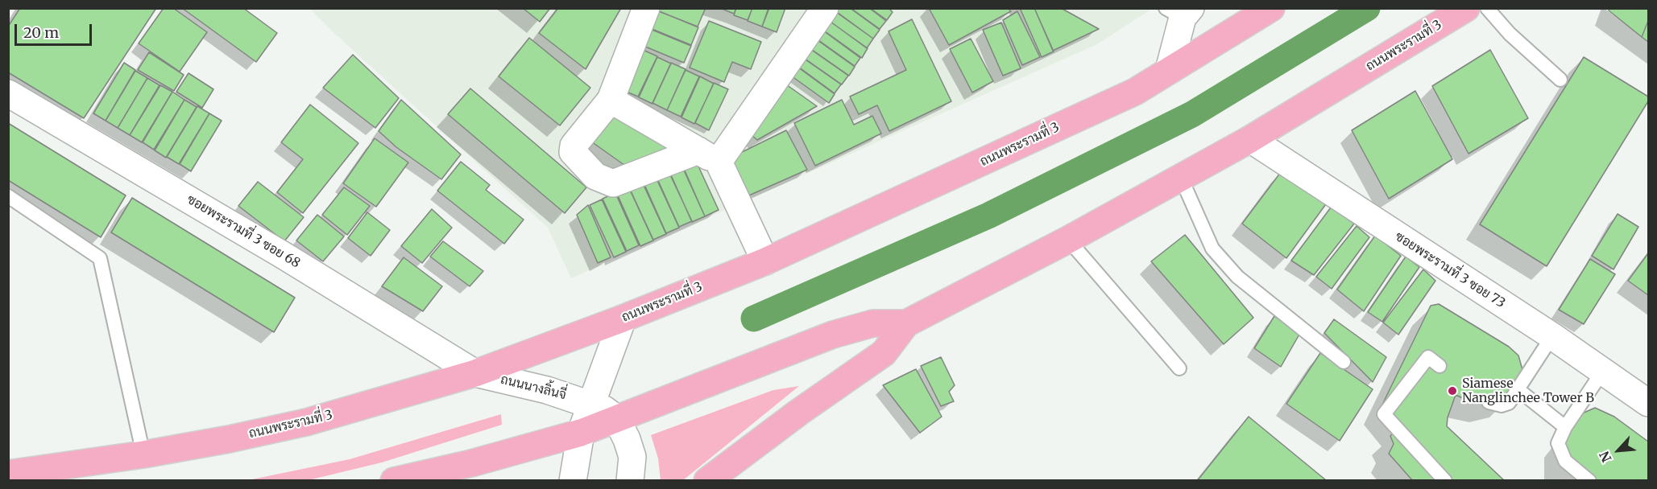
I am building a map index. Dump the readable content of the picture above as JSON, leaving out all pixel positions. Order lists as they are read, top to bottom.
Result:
{
  "streets": {
    "main road": ["ถนนพระรามที่ 3"],
    "street": ["ซอยพระรามที่ 3 ซอย 68", "ซอยพระรามที่ 3 ซอย 73", "ถนนนางลิ้นจี่"]
  },
  "crossings": [
    ["ถนนพระรามที่ 3", "ซอยพระรามที่ 3 ซอย 68"],
    ["ถนนพระรามที่ 3", "ซอยพระรามที่ 3 ซอย 73"],
    ["ถนนพระรามที่ 3", "ถนนนางลิ้นจี่"],
    ["ซอยพระรามที่ 3 ซอย 68", "ถนนนางลิ้นจี่"]
  ],
  "places": ["Siamese Nanglinchee Tower B"],
  "scale_bar": "20 m",
  "north": "bottom left"
}
